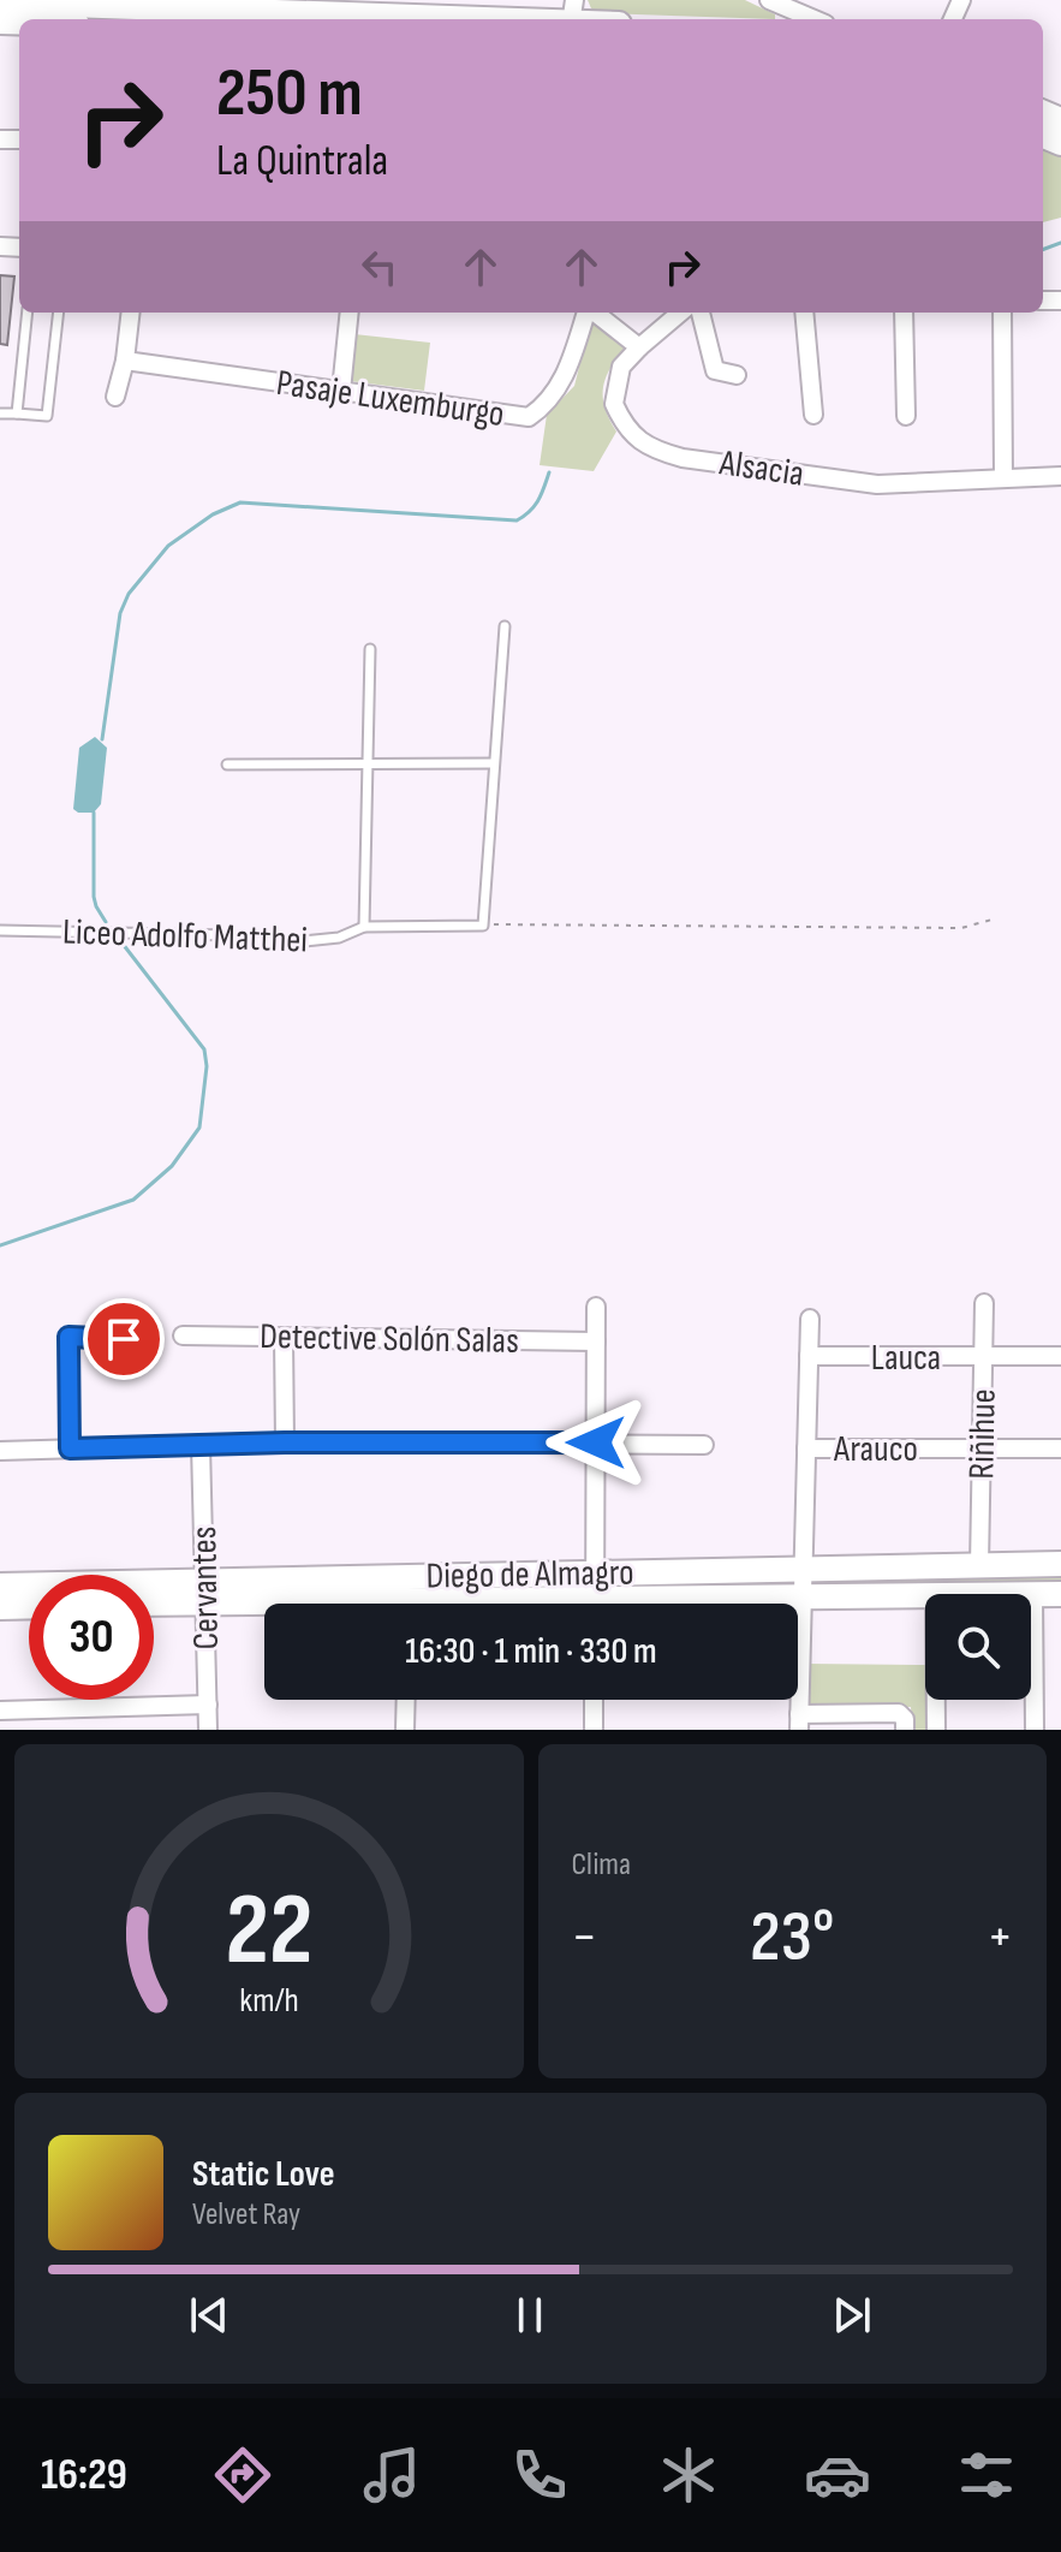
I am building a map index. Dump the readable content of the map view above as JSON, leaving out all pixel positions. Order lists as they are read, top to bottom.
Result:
{
  "streets": {
    "main road": ["Diego de Almagro"],
    "street": [
      "Pasaje Luxemburgo",
      "Alsacia",
      "Detective Solón Salas",
      "Lauca",
      "Riñihue",
      "Arauco",
      "Cervantes"
    ],
    "lane": ["Liceo Adolfo Matthei"]
  },
  "crossings": [
    ["Lauca", "Riñihue"],
    ["Riñihue", "Arauco"],
    ["Riñihue", "Diego de Almagro"],
    ["Diego de Almagro", "Cervantes"]
  ],
  "page": {
    "turn": ["250 m", "La Quintrala"],
    "limit": "30",
    "trip": "16:30 · 1 min · 330 m",
    "tile": "Clima",
    "heat": ["−", "23°", "+"],
    "song": ["Static Love", "Velvet Ray"],
    "tabs": "16:29",
    "gauge": ["22", "km/h"]
  }
}
